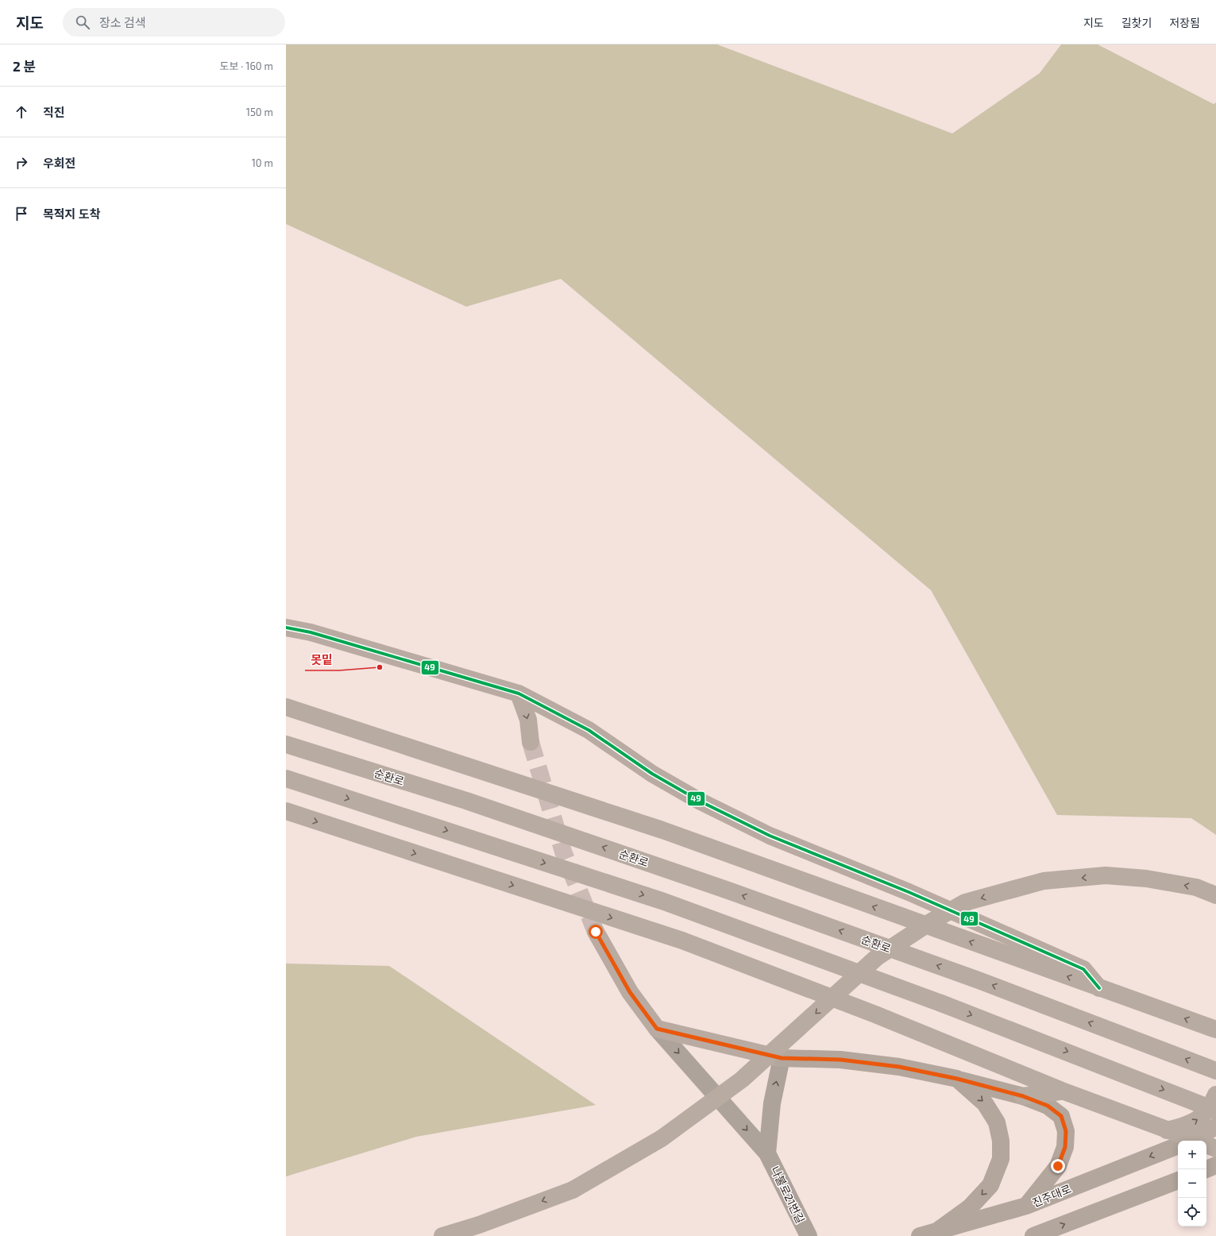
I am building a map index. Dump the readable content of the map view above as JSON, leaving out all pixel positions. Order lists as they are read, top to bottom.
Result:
{
  "streets": {
    "highway": ["순환로"],
    "main road": ["진주대로"],
    "street": ["나불로21번길"]
  },
  "one_way": ["나불로21번길"],
  "places": ["못밑"],
  "lines": ["transit line 49"],
  "page": {
    "header": "지도",
    "search": "장소 검색",
    "nav": ["지도", "길찾기", "저장됨"],
    "heading": ["2 분", "도보 · 160 m"],
    "list": [
      ["직진", "150 m"],
      ["우회전", "10 m"],
      "목적지 도착"
    ],
    "map_buttons": ["+", "−"]
  }
}
